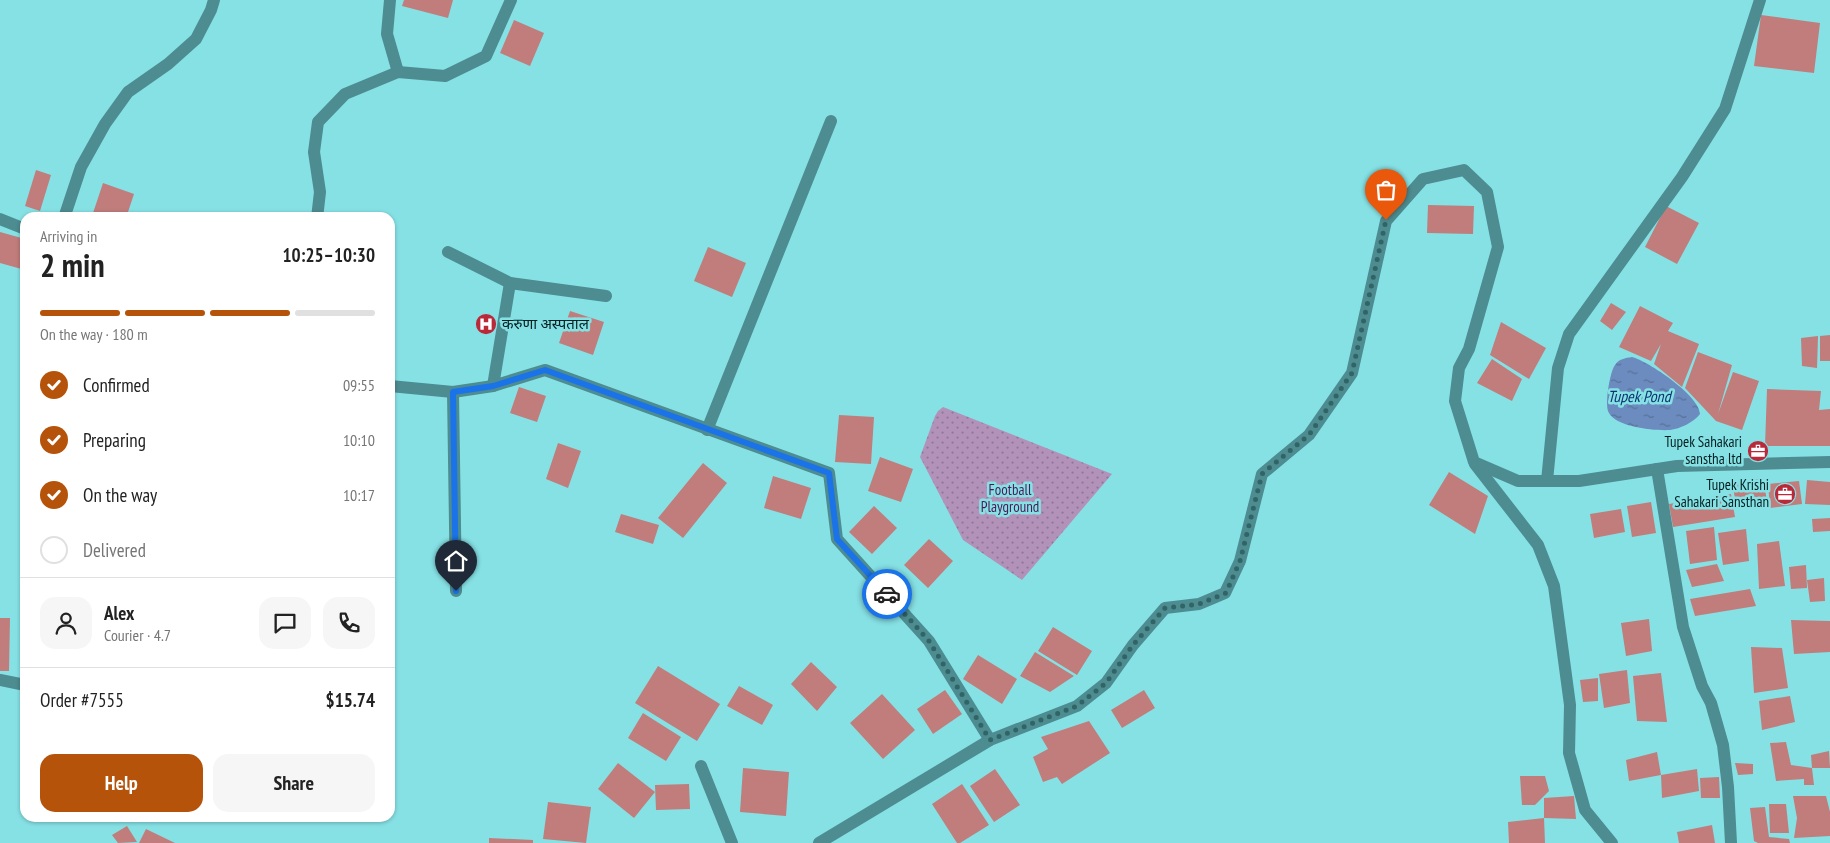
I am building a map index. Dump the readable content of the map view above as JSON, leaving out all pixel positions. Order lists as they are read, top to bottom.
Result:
{
  "water": ["Tupek Pond"],
  "parks": ["Football Playground"],
  "places": {
    "hospital": ["करुणा अस्पताल"],
    "office": ["Tupek Sahakari sanstha ltd", "Tupek Krishi Sahakari Sansthan"]
  },
  "page": {
    "heading": ["2 min", "Arriving in", "10:25–10:30"],
    "panel": [
      "Alex",
      "Courier · 4.7",
      "Order #7555",
      "$15.74"
    ],
    "bar": "On the way · 180 m",
    "list": [
      ["Confirmed", "09:55"],
      ["Preparing", "10:10"],
      ["On the way", "10:17"],
      "Delivered"
    ],
    "buttons": ["Help", "Share"]
  }
}
